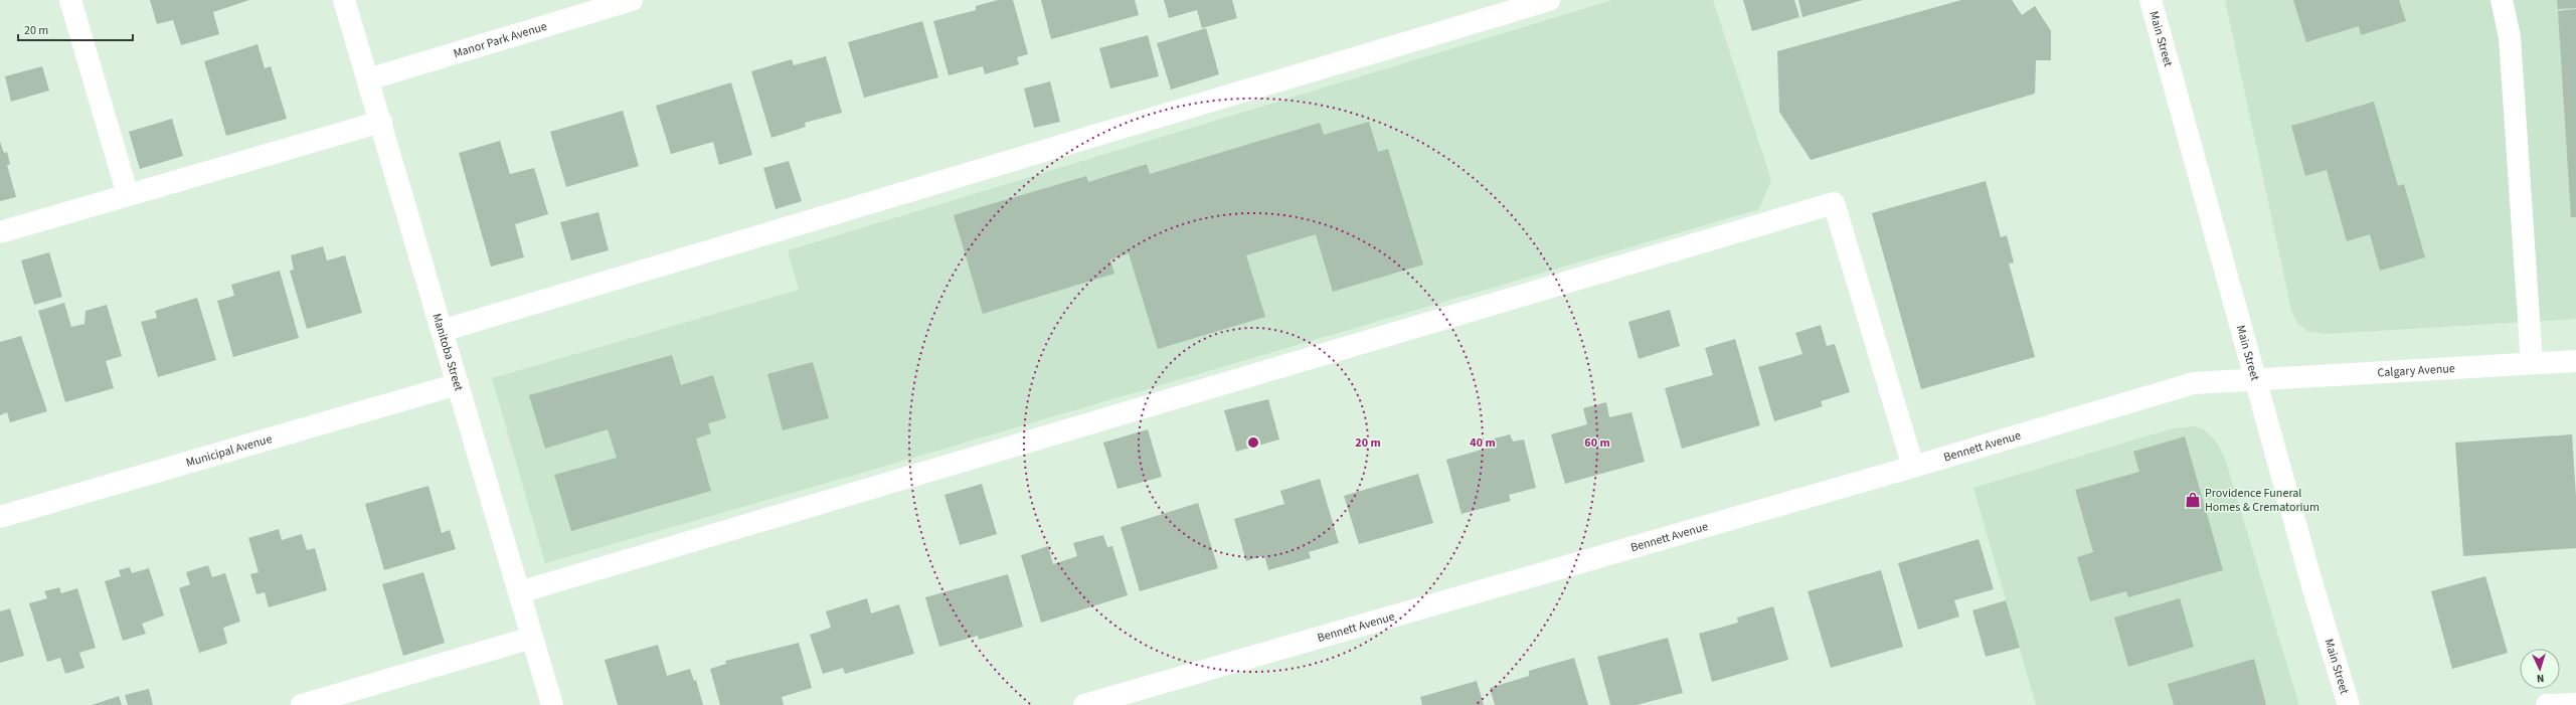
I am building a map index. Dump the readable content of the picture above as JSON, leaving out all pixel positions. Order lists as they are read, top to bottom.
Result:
{
  "streets": {
    "street": [
      "Main Street",
      "Manor Park Avenue",
      "Manitoba Street",
      "Calgary Avenue",
      "Bennett Avenue",
      "Municipal Avenue"
    ]
  },
  "crossings": [
    ["Main Street", "Calgary Avenue"],
    ["Main Street", "Bennett Avenue"],
    ["Manor Park Avenue", "Manitoba Street"],
    ["Manitoba Street", "Municipal Avenue"],
    ["Calgary Avenue", "Bennett Avenue"]
  ],
  "places": {
    "shop": ["Providence Funeral Homes & Crematorium"]
  },
  "scale_bar": "20 m",
  "north": "bottom",
  "rings": ["20 m", "40 m", "60 m"]
}
